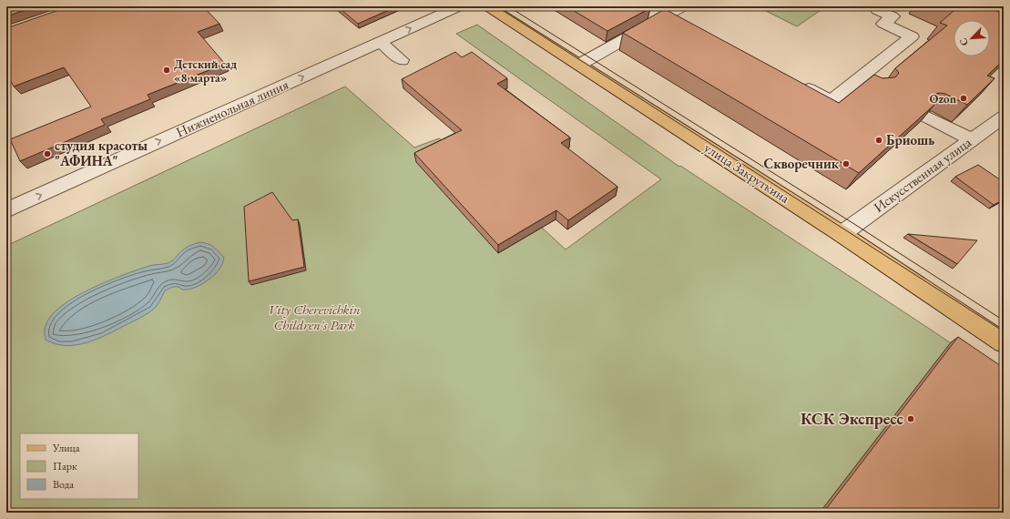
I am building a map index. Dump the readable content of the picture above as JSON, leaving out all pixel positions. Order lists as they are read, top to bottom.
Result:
{
  "streets": {
    "main road": ["улица Закруткина"],
    "street": ["Нижненольная линия", "Искусственная улица"]
  },
  "crossings": [
    ["улица Закруткина", "Искусственная улица"]
  ],
  "one_way": ["Нижненольная линия"],
  "parks": ["Vity Cherevichkin Children's Park"],
  "places": [
    "Детский сад «8 марта»",
    "Ozon",
    "Бриошь",
    "студия красоты \"АФИНА\"",
    "Скворечник",
    "КСК Экспресс"
  ],
  "legend": ["Улица", "Парк", "Вода"],
  "north": "bottom left"
}
